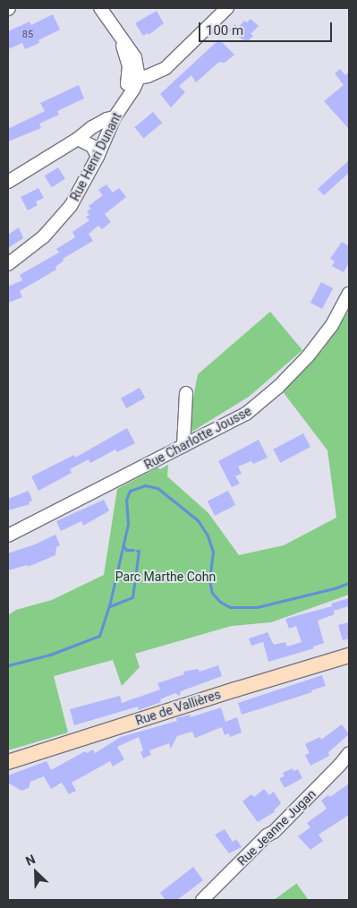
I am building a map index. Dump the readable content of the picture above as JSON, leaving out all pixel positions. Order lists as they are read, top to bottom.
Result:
{
  "streets": {
    "main road": ["Rue de Vallières"],
    "street": ["Rue Henri Dunant", "Rue Charlotte Jousse", "Rue Jeanne Jugan"]
  },
  "parks": ["Parc Marthe Cohn"],
  "house_numbers": ["85"],
  "scale_bar": "100 m",
  "north": "top left"
}
